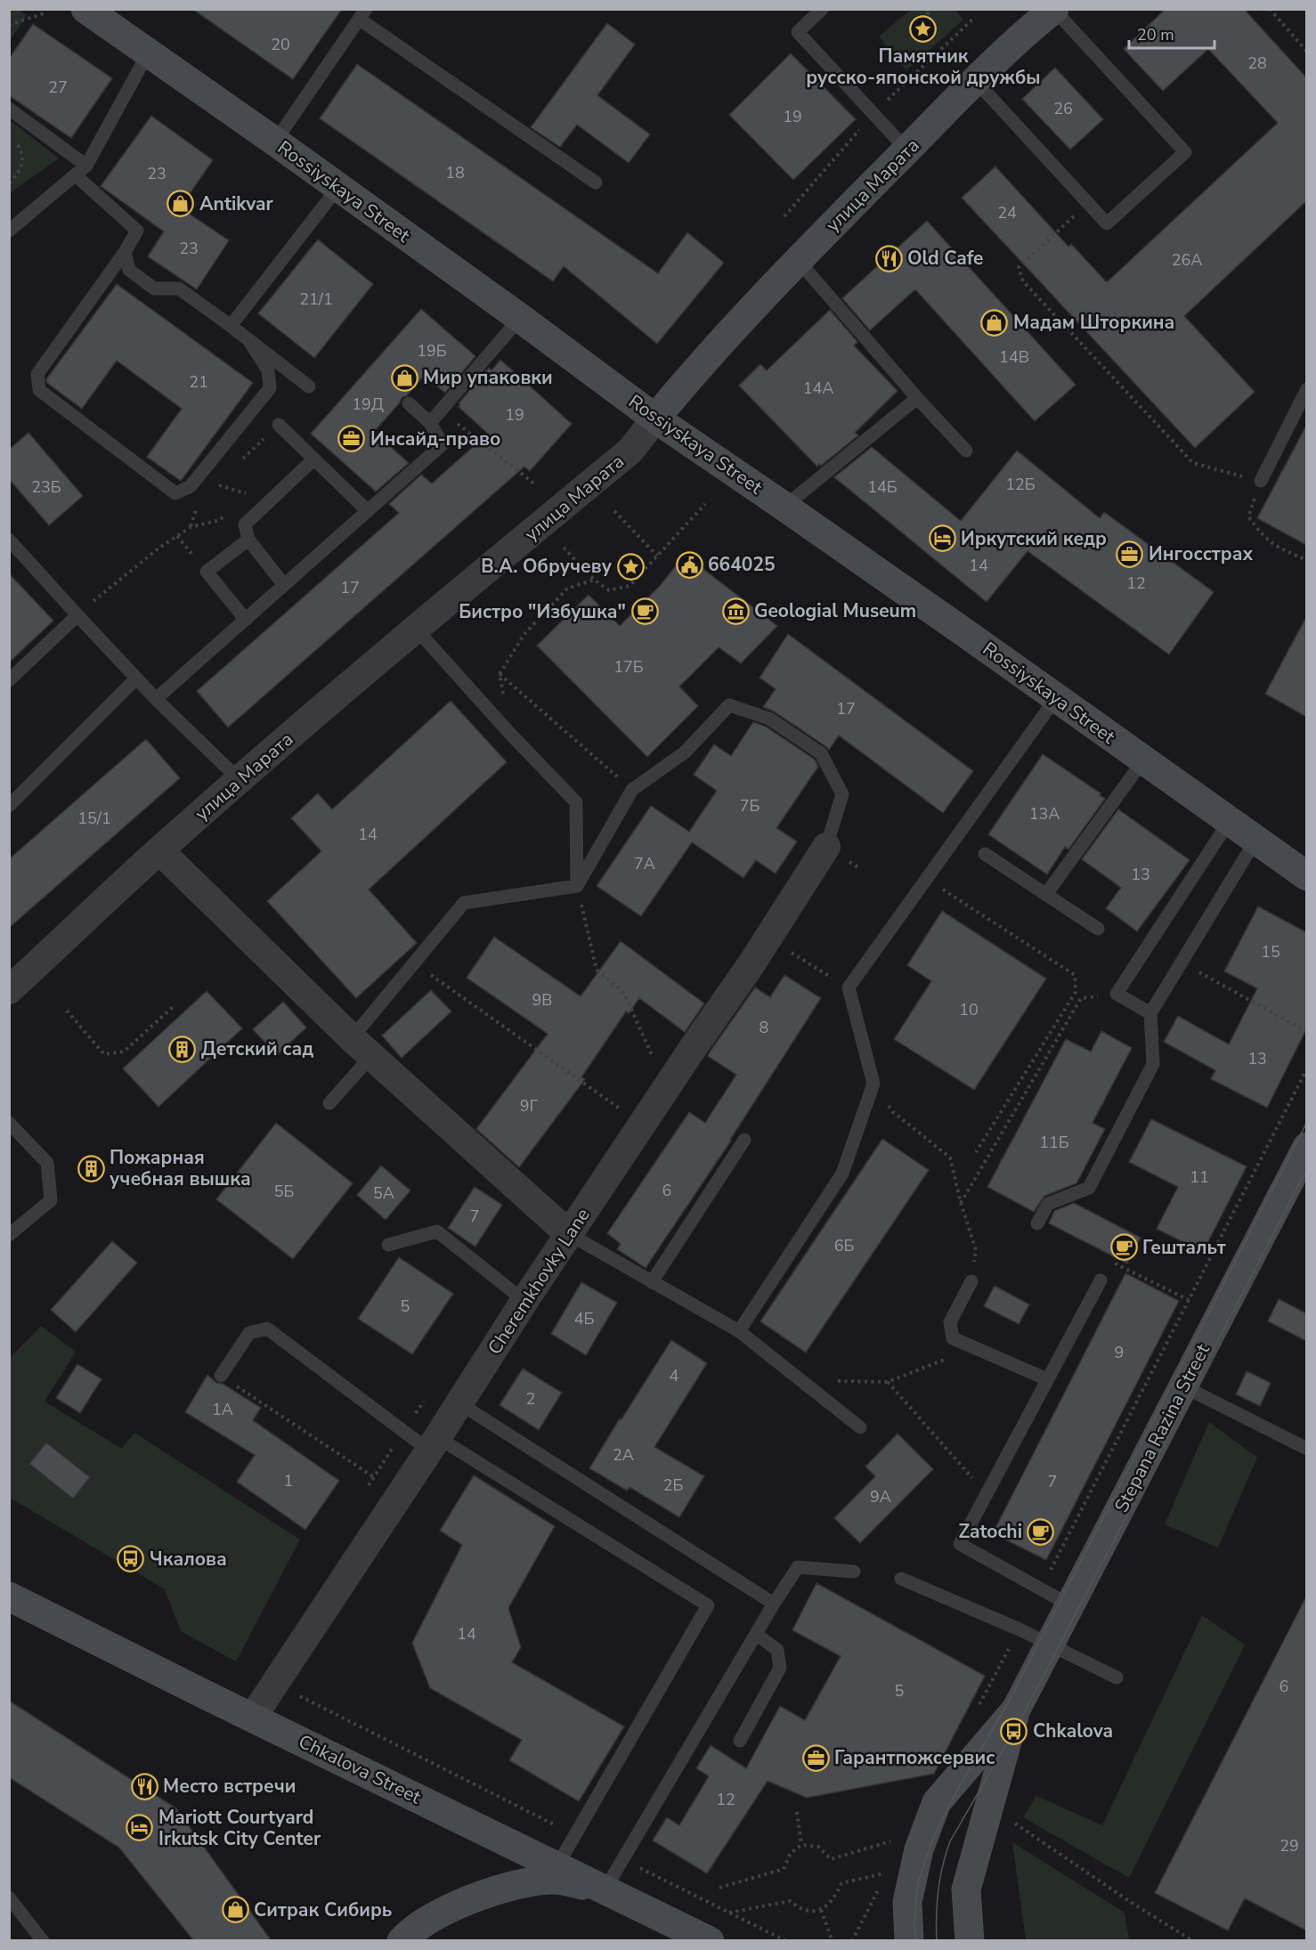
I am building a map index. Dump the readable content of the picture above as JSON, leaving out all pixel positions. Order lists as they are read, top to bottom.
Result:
{
  "streets": {
    "main road": [
      "улица Марата",
      "Rossiyskaya Street",
      "Stepana Razina Street",
      "Chkalova Street"
    ],
    "street": ["Cheremkhovky Lane"]
  },
  "crossings": [
    ["улица Марата", "Rossiyskaya Street"],
    ["Cheremkhovky Lane", "Chkalova Street"]
  ],
  "places": {
    "place": ["Памятник русско-японской дружбы", "В.А. Обручеву"],
    "shop": [
      "Antikvar",
      "Мадам Шторкина",
      "Мир упаковки",
      "Ситрак Сибирь"
    ],
    "restaurant": ["Old Cafe", "Место встречи"],
    "office": ["Инсайд-право", "Ингосстрах", "Гарантпожсервис"],
    "hotel": ["Иркутский кедр", "Mariott Courtyard Irkutsk City Center"],
    "public building": ["664025"],
    "museum": ["Geologial Museum"],
    "cafe": ["Бистро \"Избушка\"", "Гештальт", "Zatochi"],
    "building": ["Детский сад", "Пожарная учебная вышка"],
    "bus stop": ["Чкалова", "Chkalova"]
  },
  "house_numbers": [
    "20",
    "28",
    "27",
    "26",
    "19",
    "18",
    "23",
    "24",
    "23",
    "26А",
    "21/1",
    "19Б",
    "14В",
    "21",
    "14А",
    "19Д",
    "19",
    "12Б",
    "23Б",
    "14Б",
    "14",
    "12",
    "17",
    "17Б",
    "17",
    "7Б",
    "13А",
    "15/1",
    "14",
    "7А",
    "13",
    "15",
    "9В",
    "10",
    "8",
    "13",
    "9Г",
    "11Б",
    "11",
    "6",
    "5Б",
    "5А",
    "7",
    "6Б",
    "5",
    "4Б",
    "9",
    "4",
    "2",
    "1А",
    "2А",
    "1",
    "7",
    "2Б",
    "9А",
    "14",
    "6",
    "5",
    "12",
    "29"
  ],
  "scale_bar": "20 m"
}
